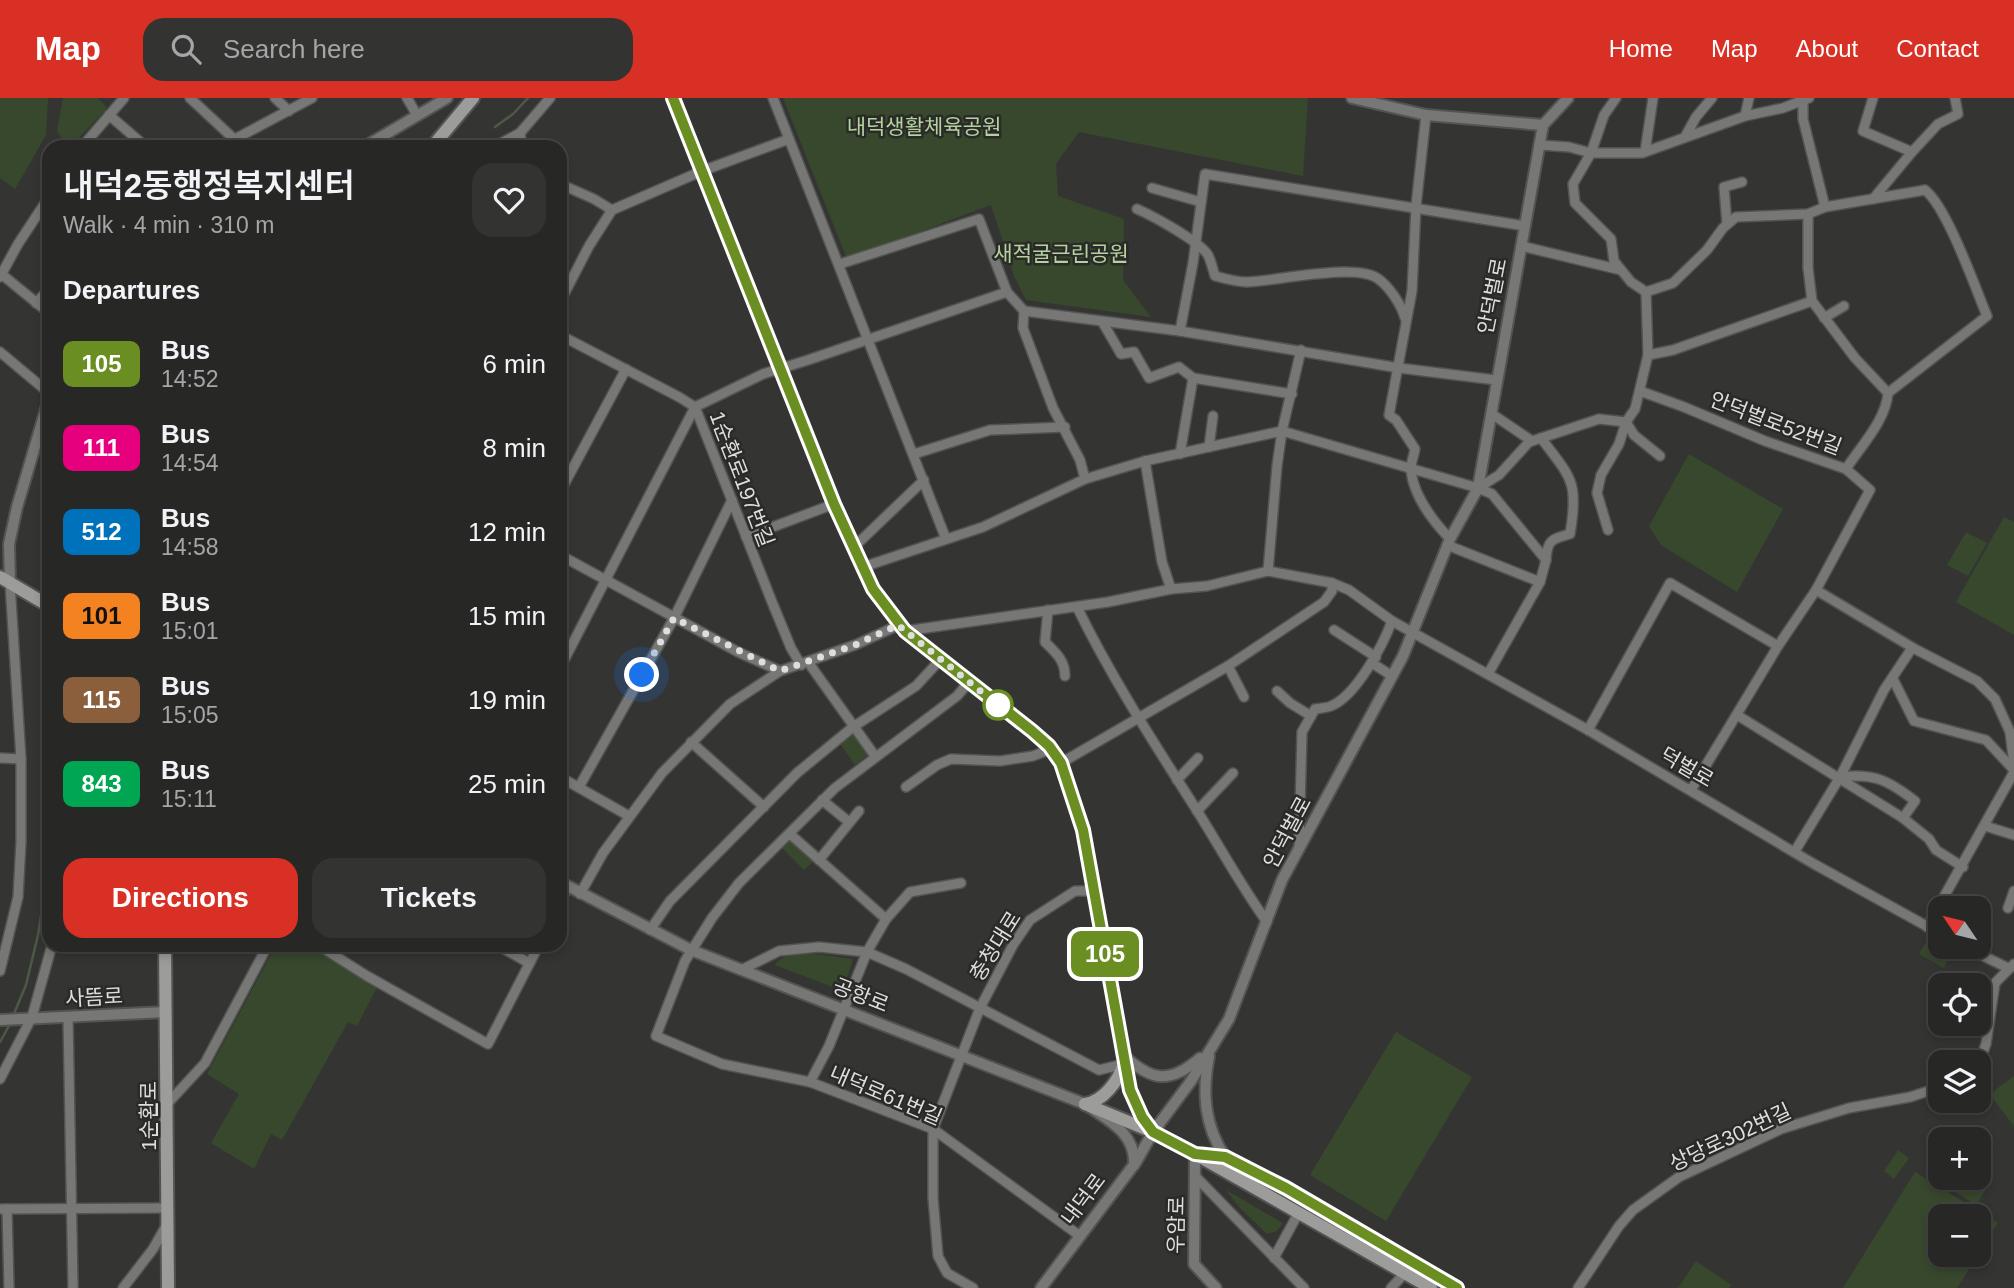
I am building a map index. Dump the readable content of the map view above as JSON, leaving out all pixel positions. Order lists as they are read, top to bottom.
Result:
{
  "streets": {
    "main road": ["공항로", "1순환로"],
    "street": [
      "안덕벌로",
      "안덕벌로52번길",
      "1순환로197번길",
      "덕벌로",
      "충청대로",
      "사뜸로",
      "내덕로61번길",
      "상당로302번길",
      "내덕로",
      "우암로"
    ]
  },
  "crossings": [
    ["안덕벌로", "덕벌로"],
    ["안덕벌로", "공항로"],
    ["안덕벌로", "내덕로"],
    ["충청대로", "공항로"],
    ["충청대로", "내덕로61번길"],
    ["공항로", "내덕로61번길"],
    ["공항로", "내덕로"],
    ["공항로", "우암로"],
    ["사뜸로", "1순환로"],
    ["내덕로61번길", "내덕로"]
  ],
  "parks": ["내덕생활체육공원", "새적굴근린공원"],
  "lines": ["bus line 105"],
  "north": "top left",
  "page": {
    "header": "Map",
    "search": "Search here",
    "nav": [
      "Home",
      "Map",
      "About",
      "Contact"
    ],
    "on_map": "105",
    "heading": [
      ["내덕2동행정복지센터", "Walk · 4 min · 310 m"],
      "Departures"
    ],
    "list": [
      {
        "mark": "105",
        "name": "Bus",
        "note": "14:52",
        "value": "6 min"
      },
      {
        "mark": "111",
        "name": "Bus",
        "note": "14:54",
        "value": "8 min"
      },
      {
        "mark": "512",
        "name": "Bus",
        "note": "14:58",
        "value": "12 min"
      },
      {
        "mark": "101",
        "name": "Bus",
        "note": "15:01",
        "value": "15 min"
      },
      {
        "mark": "115",
        "name": "Bus",
        "note": "15:05",
        "value": "19 min"
      },
      {
        "mark": "843",
        "name": "Bus",
        "note": "15:11",
        "value": "25 min"
      }
    ],
    "buttons": ["Directions", "Tickets"],
    "map_buttons": ["+", "−"]
  }
}
